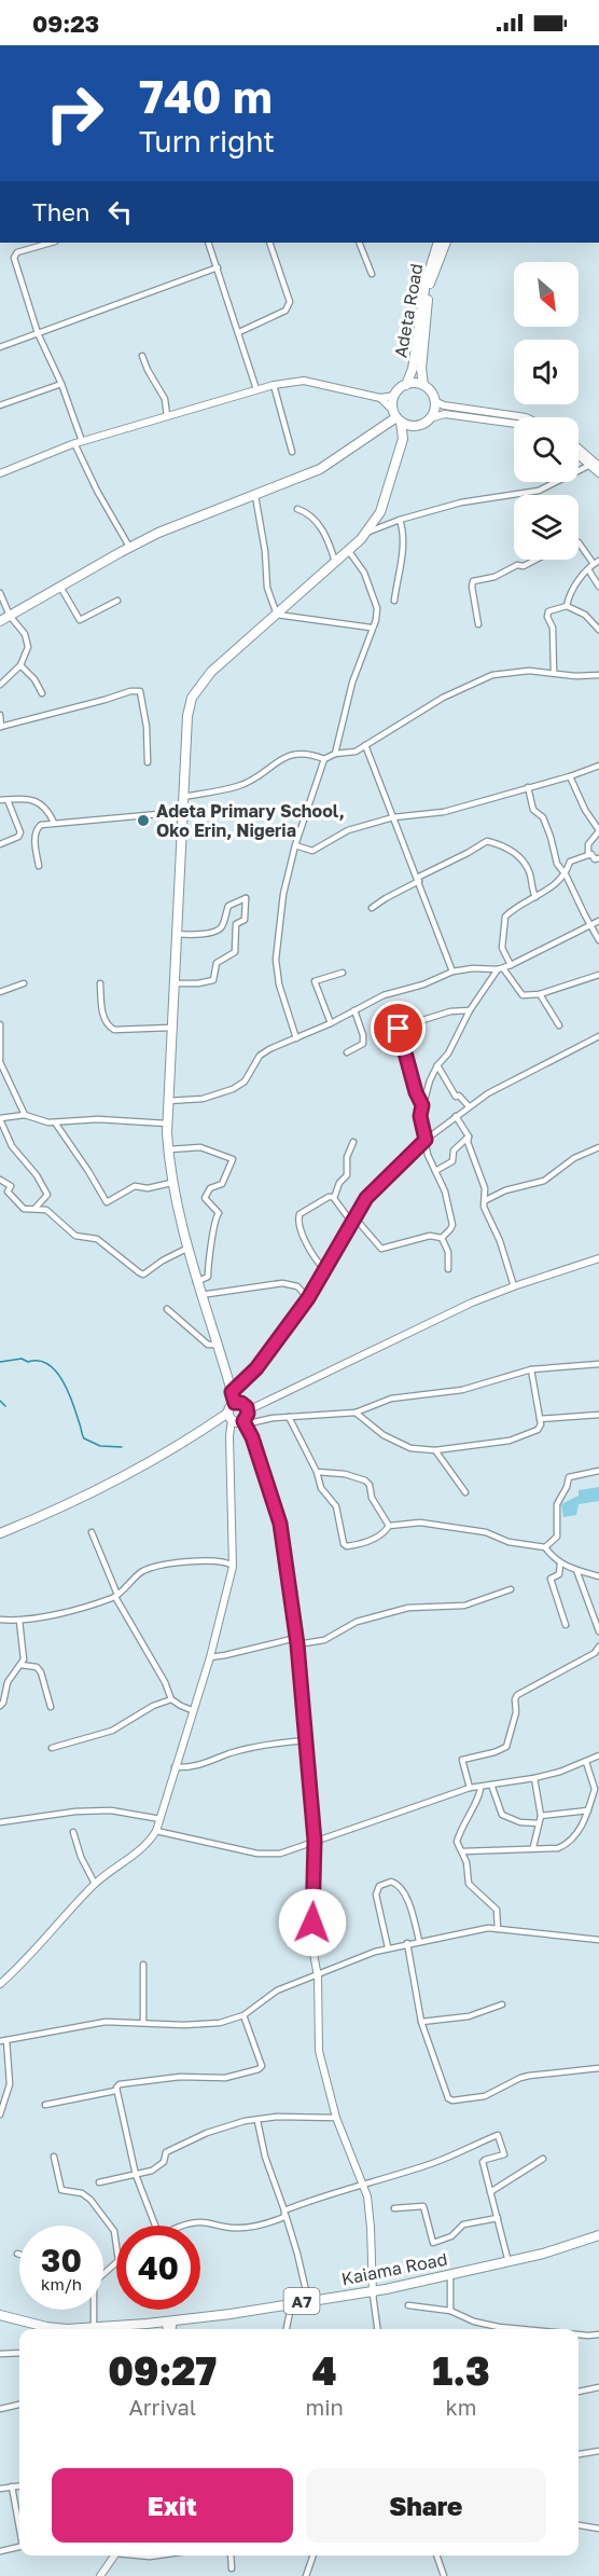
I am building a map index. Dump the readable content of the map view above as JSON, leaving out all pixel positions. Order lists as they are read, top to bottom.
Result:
{
  "streets": {
    "highway": ["Kaiama Road", "A7"],
    "main road": ["Adeta Road"]
  },
  "places": ["Adeta Primary School, Oko Erin, Nigeria"],
  "north": "bottom right",
  "page": {
    "status": "09:23",
    "turn": ["740 m", "Turn right"],
    "then": "Then",
    "speed": "30 km/h",
    "limit": "40",
    "eta": [
      "09:27",
      "Arrival",
      "4",
      "min",
      "1.3",
      "km"
    ],
    "buttons": ["Exit", "Share"]
  }
}
